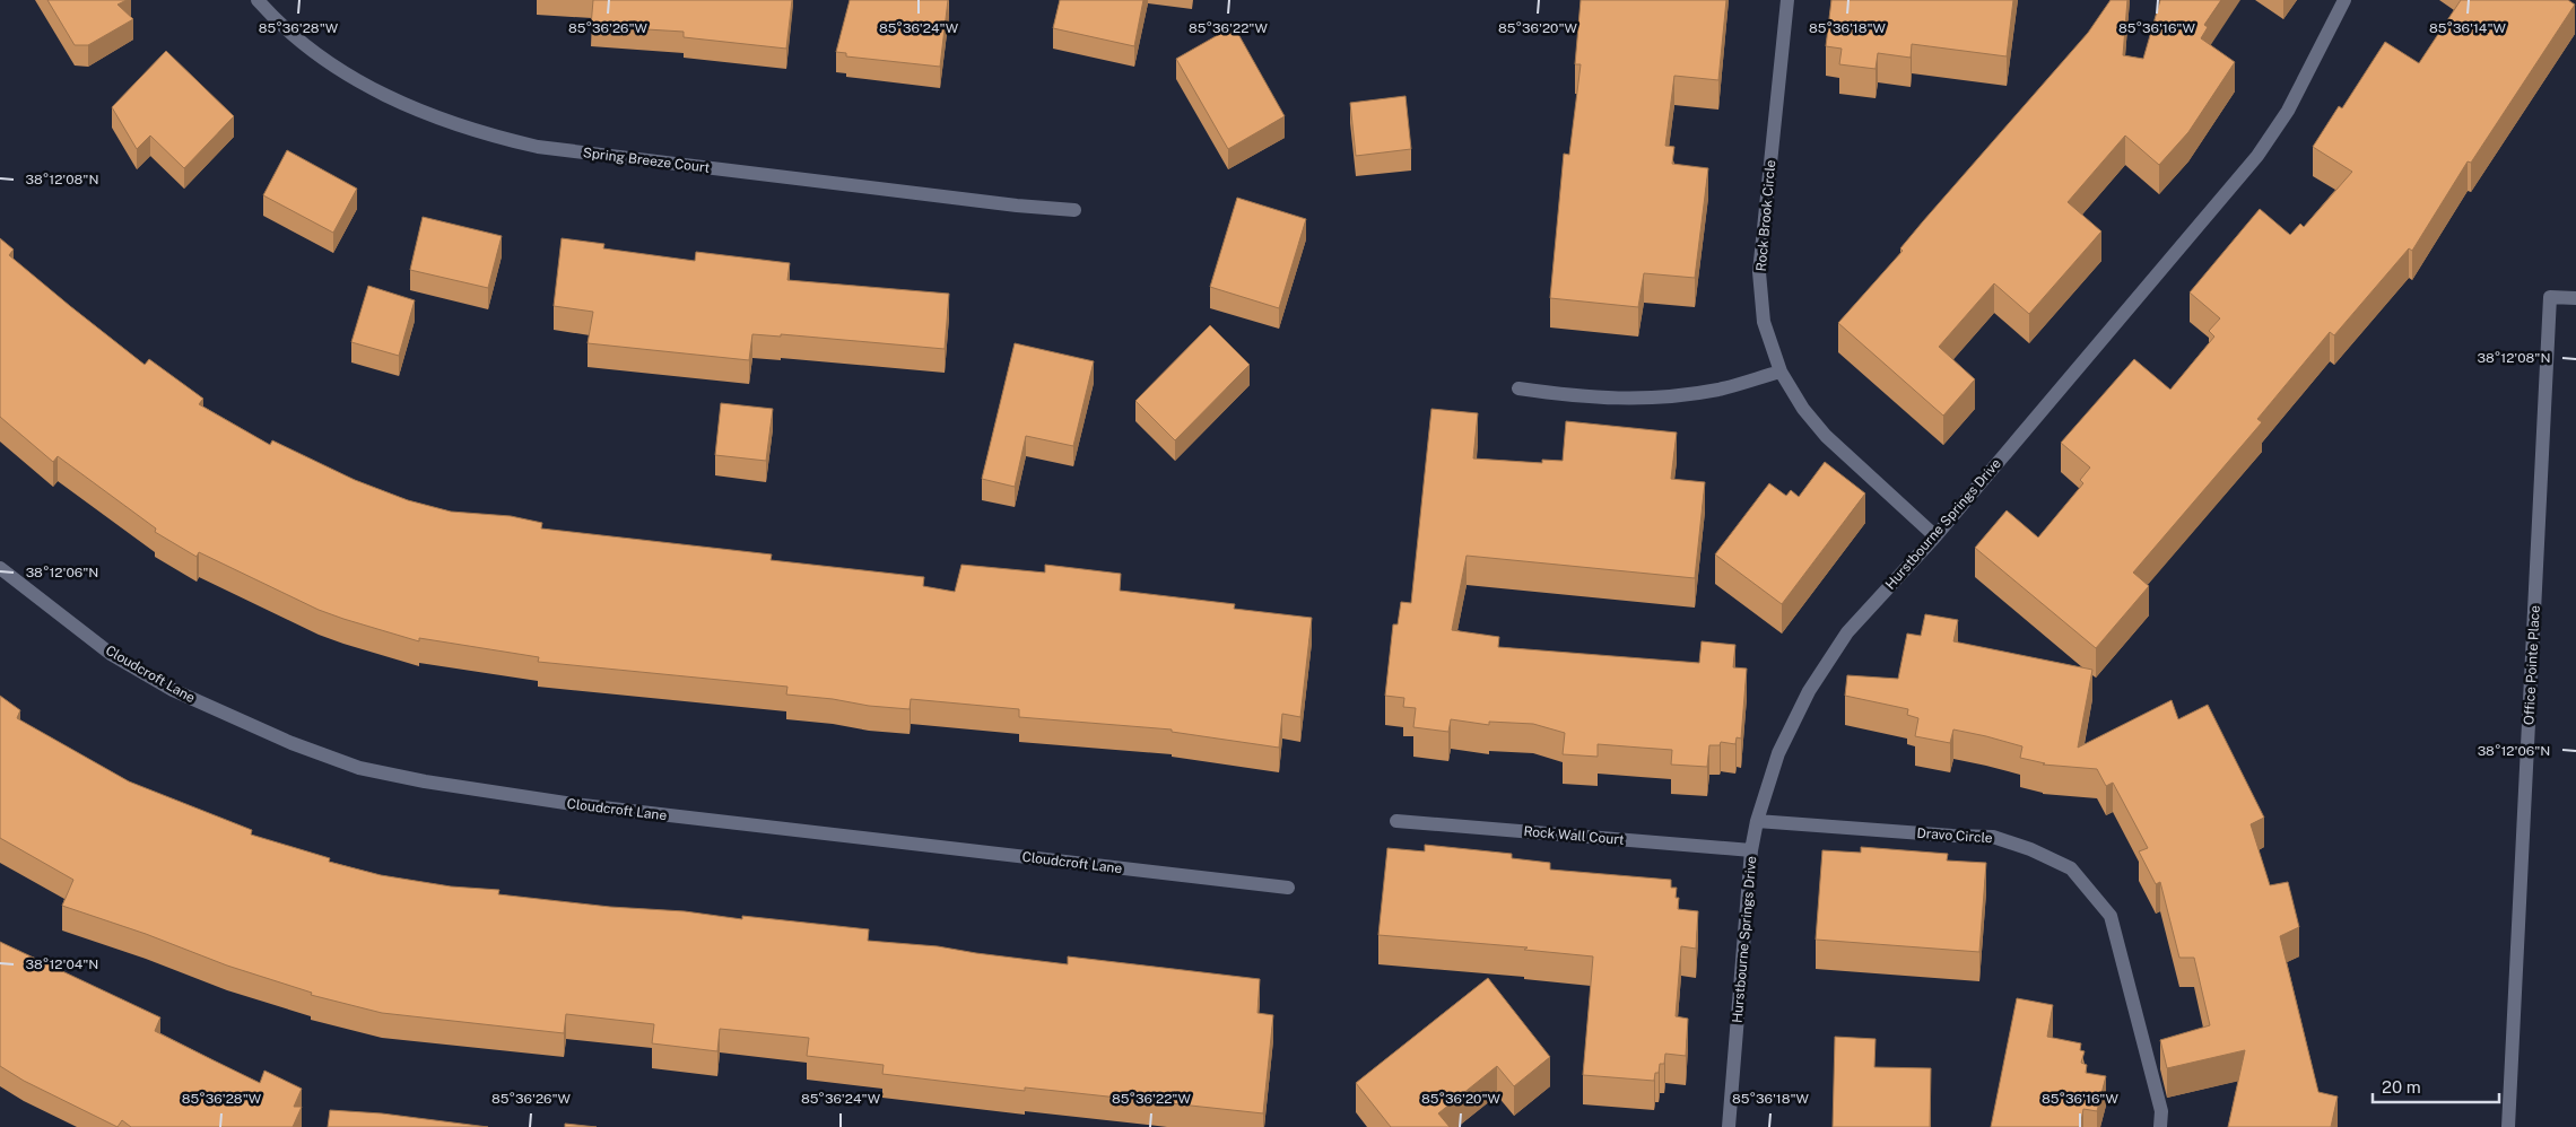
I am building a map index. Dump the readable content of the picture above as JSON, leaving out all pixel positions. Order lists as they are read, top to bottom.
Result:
{
  "streets": {
    "street": [
      "Spring Breeze Court",
      "Rock Brook Circle",
      "Hurstbourne Springs Drive",
      "Office Pointe Place",
      "Cloudcroft Lane",
      "Rock Wall Court",
      "Dravo Circle"
    ]
  },
  "crossings": [
    ["Rock Brook Circle", "Hurstbourne Springs Drive"],
    ["Hurstbourne Springs Drive", "Rock Wall Court"],
    ["Hurstbourne Springs Drive", "Dravo Circle"]
  ],
  "scale_bar": "20 m",
  "coordinates": [
    "85°36'28\"W",
    "85°36'26\"W",
    "85°36'24\"W",
    "85°36'22\"W",
    "85°36'20\"W",
    "85°36'18\"W",
    "85°36'16\"W",
    "85°36'14\"W",
    "38°12'08\"N",
    "38°12'06\"N",
    "38°12'04\"N"
  ]
}
